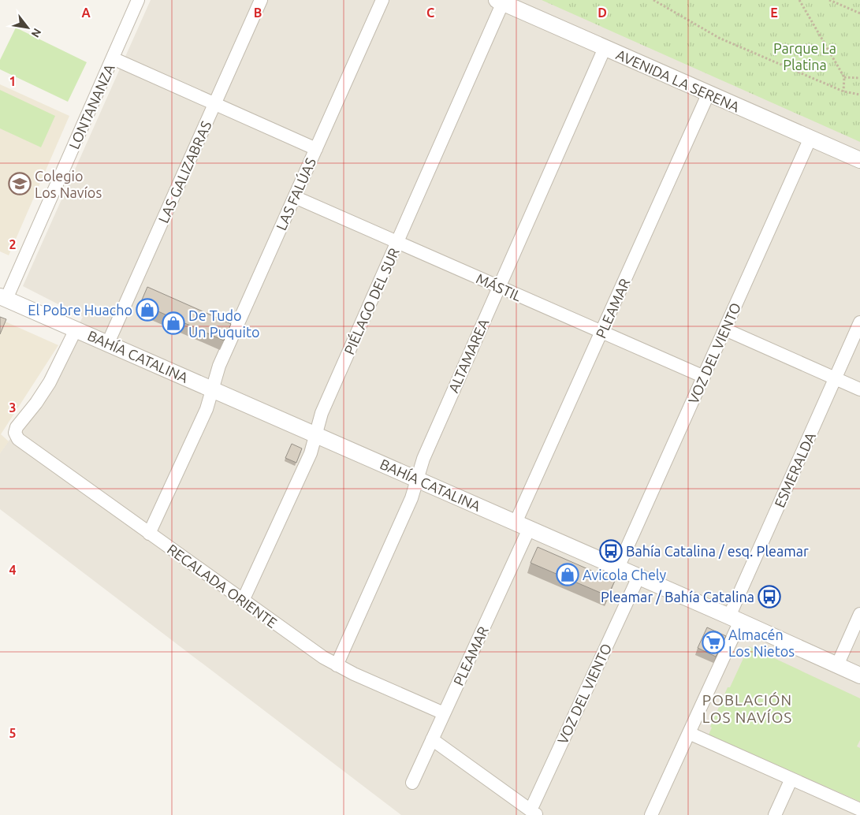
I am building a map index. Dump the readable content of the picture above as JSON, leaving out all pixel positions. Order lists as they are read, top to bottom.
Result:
{
  "streets": {
    "street": [
      "AVENIDA LA SERENA",
      "LONTANANZA",
      "LAS GALIZABRAS",
      "LAS FALÚAS",
      "MÁSTIL",
      "PIÉLAGO DEL SUR",
      "PLEAMAR",
      "VOZ DEL VIENTO",
      "ALTAMAREA",
      "BAHÍA CATALINA",
      "ESMERALDA",
      "RECALADA ORIENTE"
    ]
  },
  "crossings": [
    ["AVENIDA LA SERENA", "PIÉLAGO DEL SUR"],
    ["AVENIDA LA SERENA", "PLEAMAR"],
    ["AVENIDA LA SERENA", "VOZ DEL VIENTO"],
    ["AVENIDA LA SERENA", "ALTAMAREA"],
    ["LONTANANZA", "BAHÍA CATALINA"],
    ["LAS GALIZABRAS", "BAHÍA CATALINA"],
    ["LAS FALÚAS", "MÁSTIL"],
    ["LAS FALÚAS", "BAHÍA CATALINA"],
    ["LAS FALÚAS", "RECALADA ORIENTE"],
    ["MÁSTIL", "PIÉLAGO DEL SUR"],
    ["MÁSTIL", "PLEAMAR"],
    ["MÁSTIL", "VOZ DEL VIENTO"],
    ["MÁSTIL", "ALTAMAREA"],
    ["PIÉLAGO DEL SUR", "BAHÍA CATALINA"],
    ["PIÉLAGO DEL SUR", "RECALADA ORIENTE"],
    ["PLEAMAR", "BAHÍA CATALINA"],
    ["PLEAMAR", "RECALADA ORIENTE"],
    ["VOZ DEL VIENTO", "BAHÍA CATALINA"],
    ["ALTAMAREA", "BAHÍA CATALINA"],
    ["ALTAMAREA", "RECALADA ORIENTE"],
    ["BAHÍA CATALINA", "ESMERALDA"],
    ["BAHÍA CATALINA", "RECALADA ORIENTE"]
  ],
  "districts": ["POBLACIÓN LOS NAVÍOS"],
  "parks": ["Parque La Platina"],
  "places": {
    "school or university": ["Colegio Los Navíos"],
    "shop": ["El Pobre Huacho", "De Tudo Un Puquito", "Avicola Chely"],
    "bus stop": ["Bahía Catalina / esq. Pleamar", "Pleamar / Bahía Catalina"],
    "supermarket": ["Almacén Los Nietos"]
  },
  "north": "bottom right",
  "grid": {
    "columns": [
      "A",
      "B",
      "C",
      "D",
      "E"
    ],
    "rows": [
      "1",
      "2",
      "3",
      "4",
      "5"
    ]
  }
}
